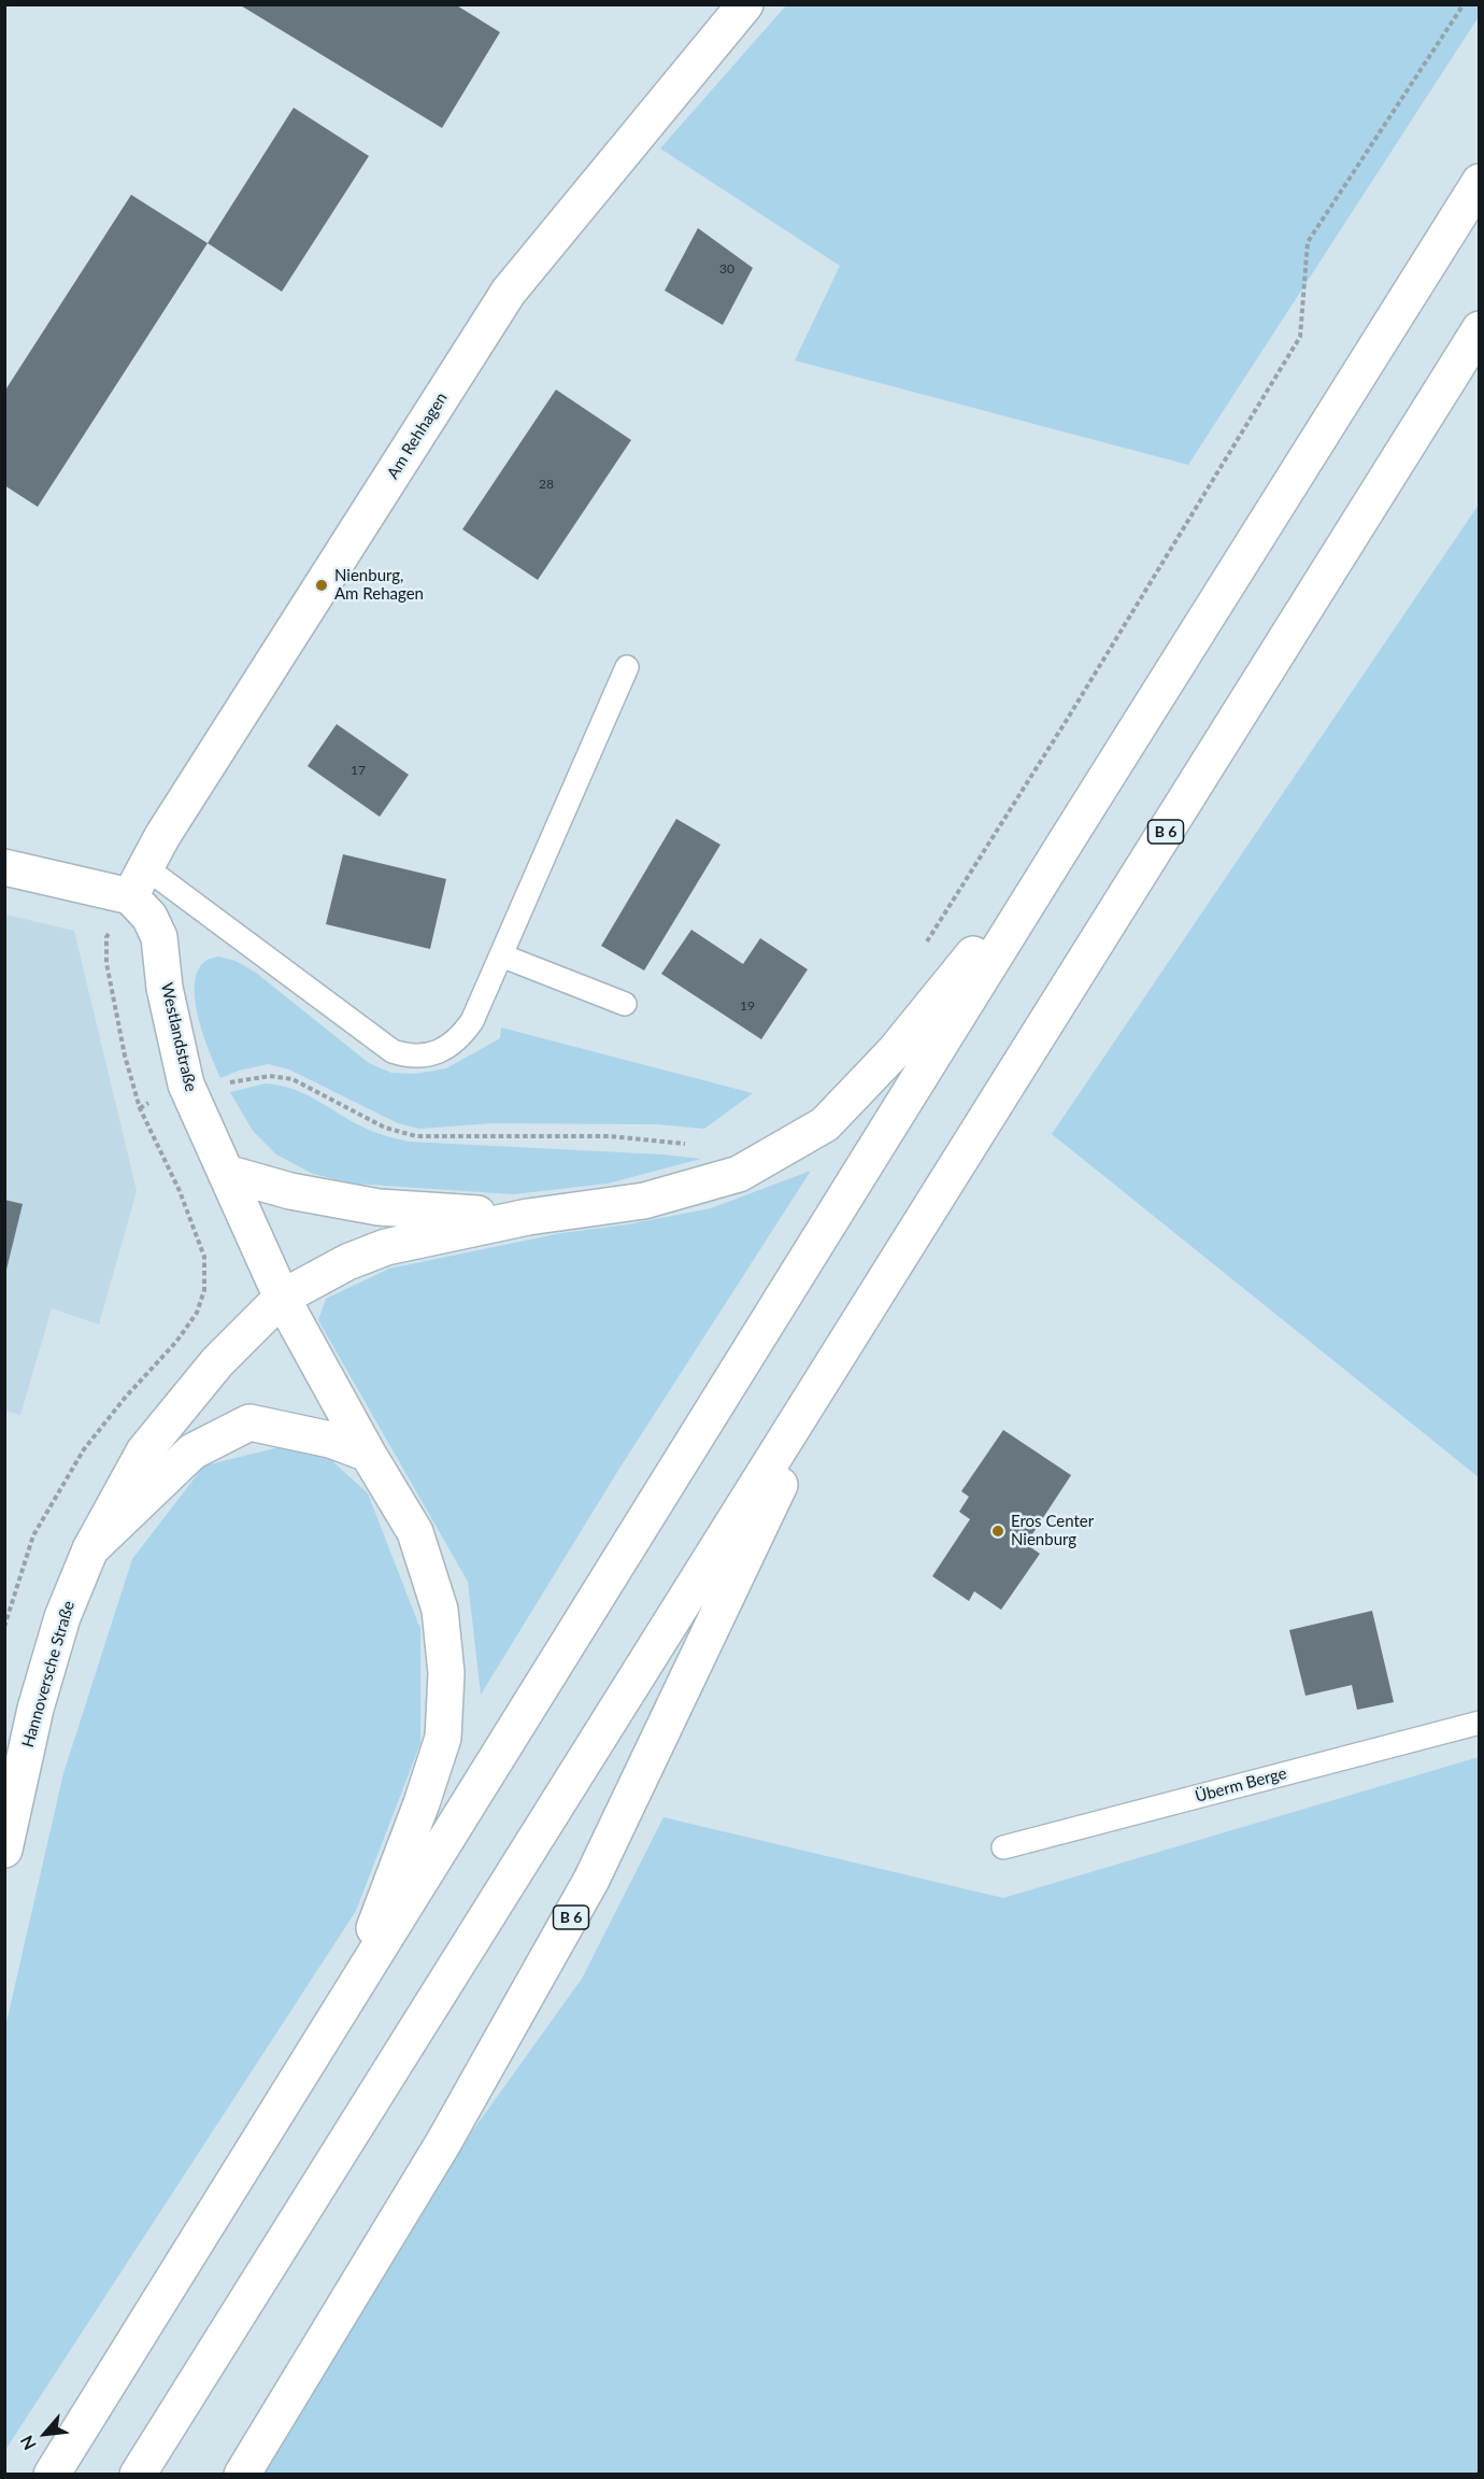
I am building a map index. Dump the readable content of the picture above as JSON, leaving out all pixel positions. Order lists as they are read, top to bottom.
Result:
{
  "streets": {
    "main road": [
      "Am Rehhagen",
      "B 6",
      "Westlandstraße",
      "Hannoversche Straße"
    ],
    "lane": ["Überm Berge"]
  },
  "crossings": [
    ["Am Rehhagen", "Westlandstraße"],
    ["Westlandstraße", "Hannoversche Straße"]
  ],
  "places": ["Nienburg, Am Rehagen", "Eros Center Nienburg"],
  "house_numbers": [
    "30",
    "28",
    "17",
    "19"
  ],
  "north": "bottom left"
}
